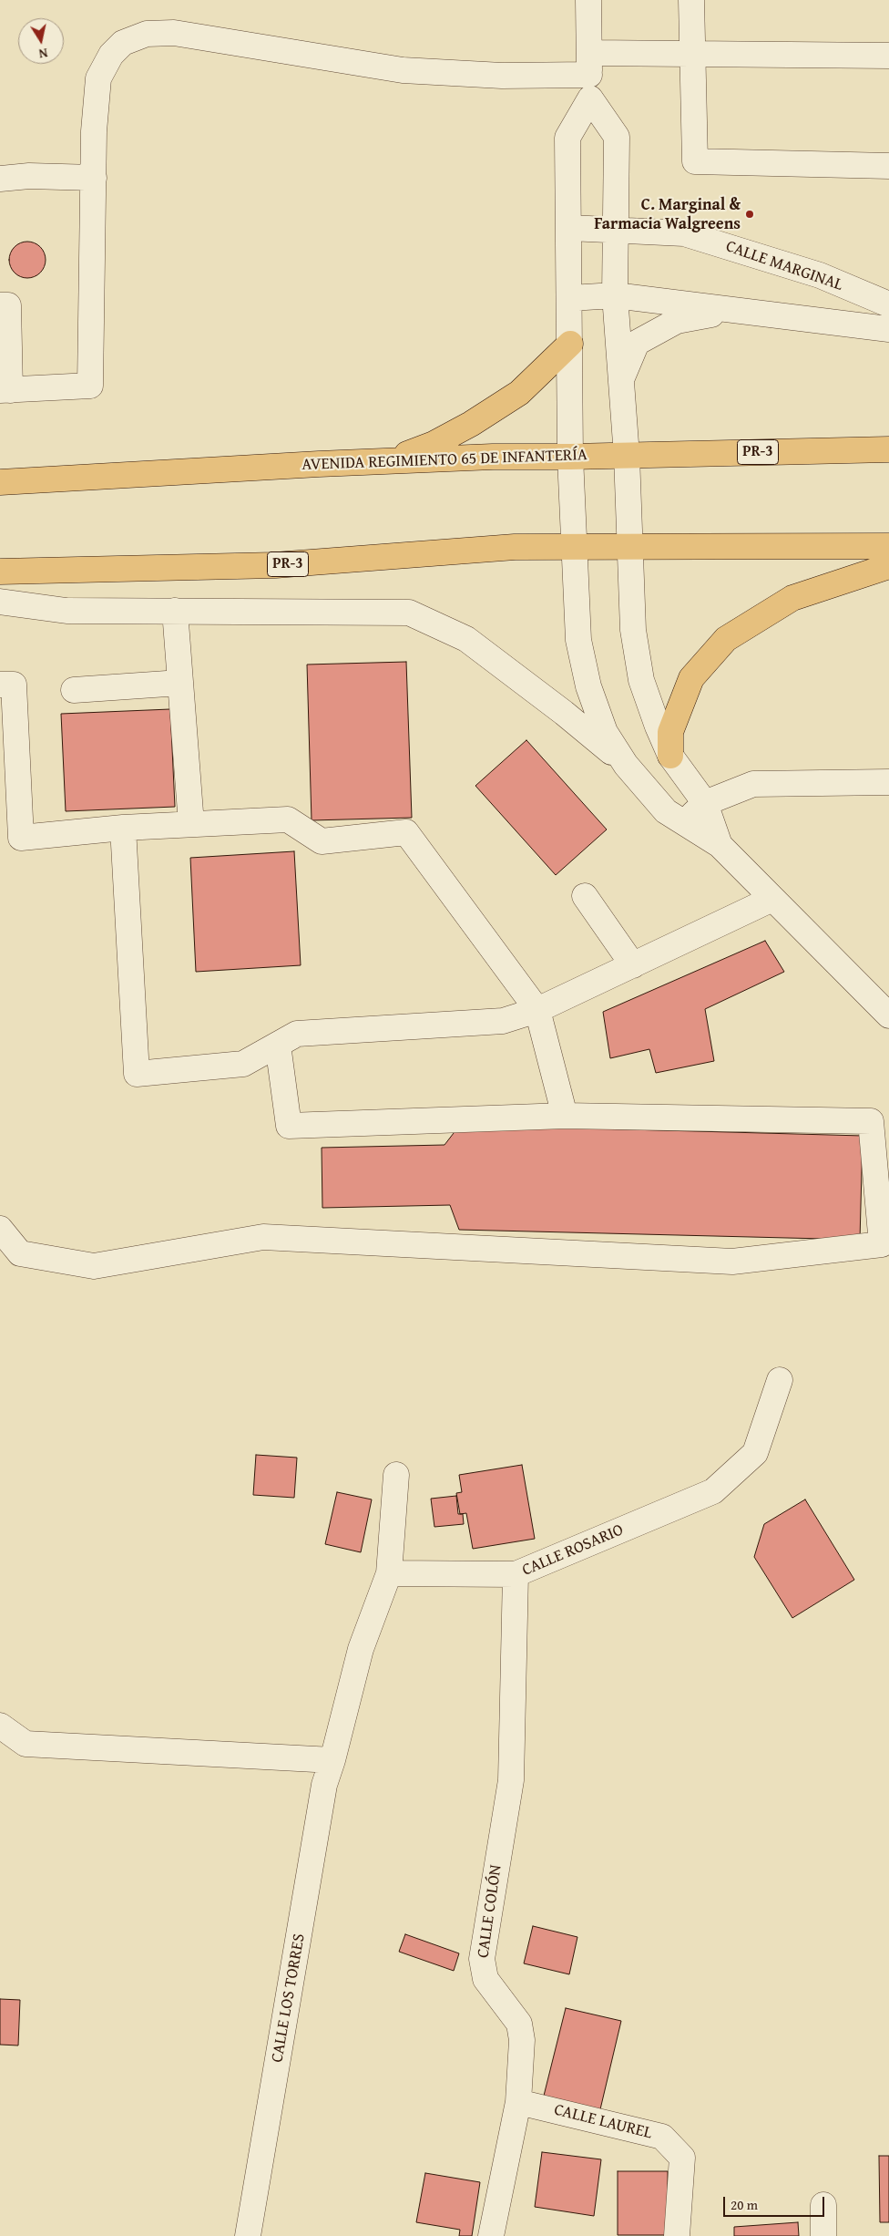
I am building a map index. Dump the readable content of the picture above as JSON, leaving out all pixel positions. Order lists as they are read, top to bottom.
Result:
{
  "streets": {
    "main road": ["PR-3", "AVENIDA REGIMIENTO 65 DE INFANTERÍA"],
    "street": [
      "CALLE MARGINAL",
      "CALLE ROSARIO",
      "CALLE COLÓN",
      "CALLE LOS TORRES",
      "CALLE LAUREL"
    ]
  },
  "crossings": [
    ["CALLE ROSARIO", "CALLE COLÓN"],
    ["CALLE ROSARIO", "CALLE LOS TORRES"],
    ["CALLE COLÓN", "CALLE LAUREL"]
  ],
  "places": ["C. Marginal & Farmacia Walgreens"],
  "scale_bar": "20 m",
  "north": "bottom"
}
